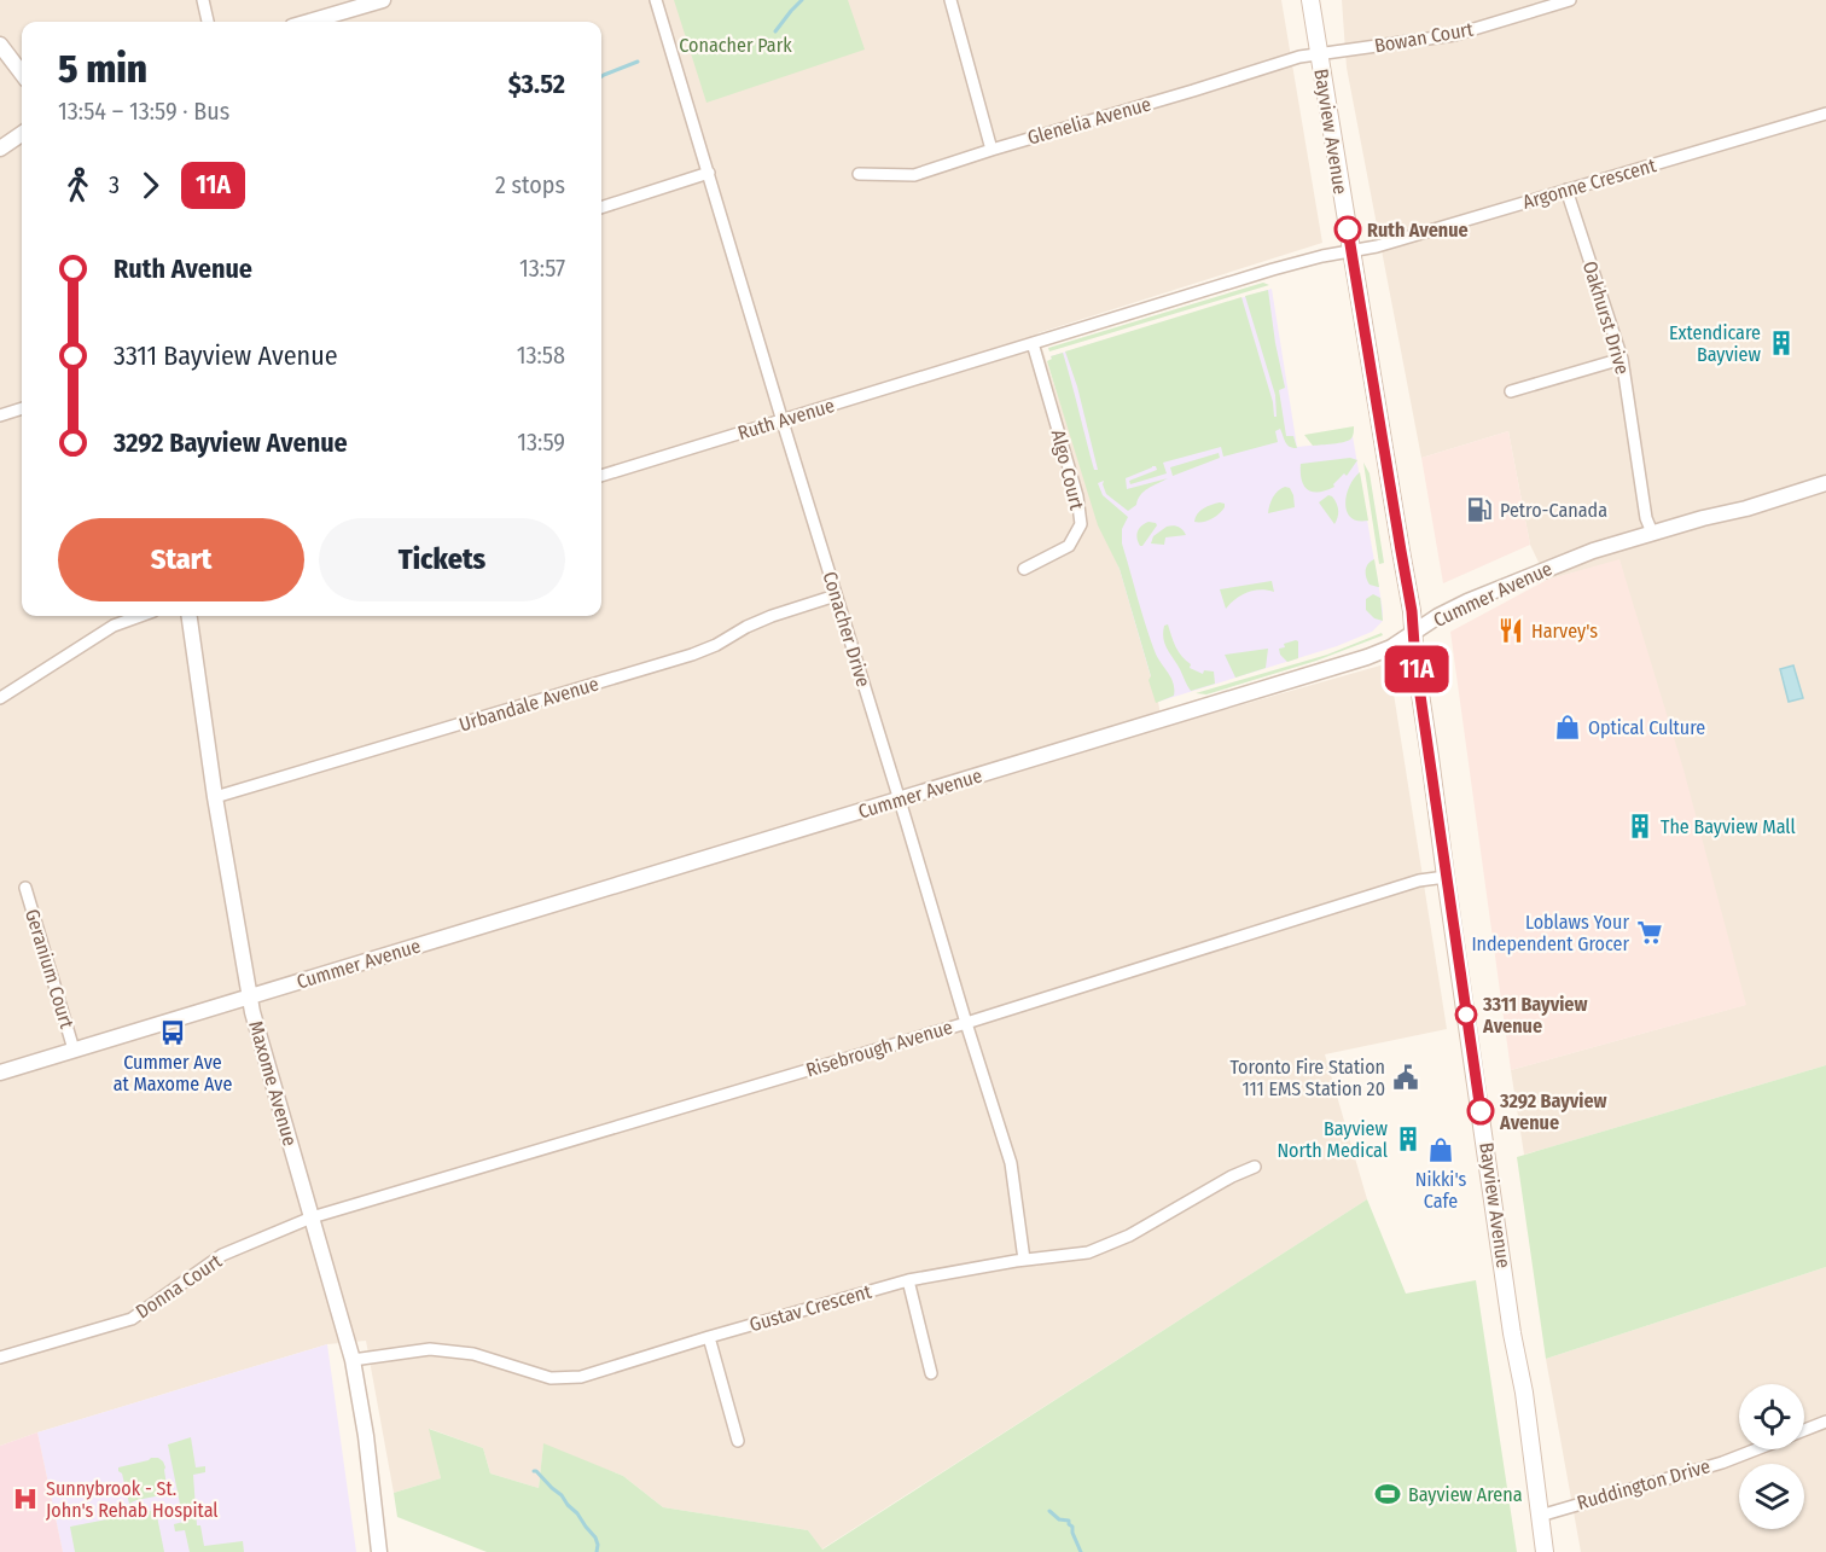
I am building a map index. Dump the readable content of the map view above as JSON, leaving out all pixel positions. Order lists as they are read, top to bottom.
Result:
{
  "streets": {
    "main road": ["Bayview Avenue"],
    "street": [
      "Bowan Court",
      "Glenelia Avenue",
      "Argonne Crescent",
      "Oakhurst Drive",
      "Ruth Avenue",
      "Algo Court",
      "Cummer Avenue",
      "Conacher Drive",
      "Urbandale Avenue",
      "Geranium Court",
      "Risebrough Avenue",
      "Maxome Avenue",
      "Donna Court",
      "Gustav Crescent",
      "Ruddington Drive"
    ]
  },
  "crossings": [
    ["Bowan Court", "Glenelia Avenue"],
    ["Bowan Court", "Bayview Avenue"],
    ["Glenelia Avenue", "Bayview Avenue"],
    ["Bayview Avenue", "Argonne Crescent"],
    ["Bayview Avenue", "Ruth Avenue"],
    ["Bayview Avenue", "Cummer Avenue"],
    ["Bayview Avenue", "Risebrough Avenue"],
    ["Bayview Avenue", "Ruddington Drive"],
    ["Argonne Crescent", "Oakhurst Drive"],
    ["Argonne Crescent", "Ruth Avenue"],
    ["Oakhurst Drive", "Cummer Avenue"],
    ["Ruth Avenue", "Algo Court"],
    ["Ruth Avenue", "Conacher Drive"],
    ["Cummer Avenue", "Conacher Drive"],
    ["Cummer Avenue", "Geranium Court"],
    ["Cummer Avenue", "Maxome Avenue"],
    ["Conacher Drive", "Urbandale Avenue"],
    ["Conacher Drive", "Risebrough Avenue"],
    ["Conacher Drive", "Gustav Crescent"],
    ["Urbandale Avenue", "Maxome Avenue"],
    ["Risebrough Avenue", "Maxome Avenue"],
    ["Risebrough Avenue", "Donna Court"],
    ["Maxome Avenue", "Donna Court"],
    ["Maxome Avenue", "Gustav Crescent"]
  ],
  "parks": ["Conacher Park"],
  "places": {
    "other": ["Ruth Avenue", "3311 Bayview Avenue", "3292 Bayview Avenue"],
    "building": ["Extendicare Bayview", "The Bayview Mall", "Bayview North Medical"],
    "fuel station": ["Petro-Canada"],
    "restaurant": ["Harvey's"],
    "shop": ["Optical Culture", "Nikki's Cafe"],
    "supermarket": ["Loblaws Your Independent Grocer"],
    "bus stop": ["Cummer Ave at Maxome Ave"],
    "public building": ["Toronto Fire Station 111 EMS Station 20"],
    "sports": ["Bayview Arena"],
    "hospital": ["Sunnybrook - St. John's Rehab Hospital"]
  },
  "lines": ["bus line 11A"],
  "page": {
    "on_map": "11A",
    "heading": ["5 min", "13:54 – 13:59 · Bus", "$3.52"],
    "legs": ["3", "11A", "2 stops"],
    "list": [
      {
        "name": "Ruth Avenue",
        "value": "13:57"
      },
      {
        "name": "3311 Bayview Avenue",
        "value": "13:58"
      },
      {
        "name": "3292 Bayview Avenue",
        "value": "13:59"
      }
    ],
    "buttons": ["Start", "Tickets"]
  }
}
